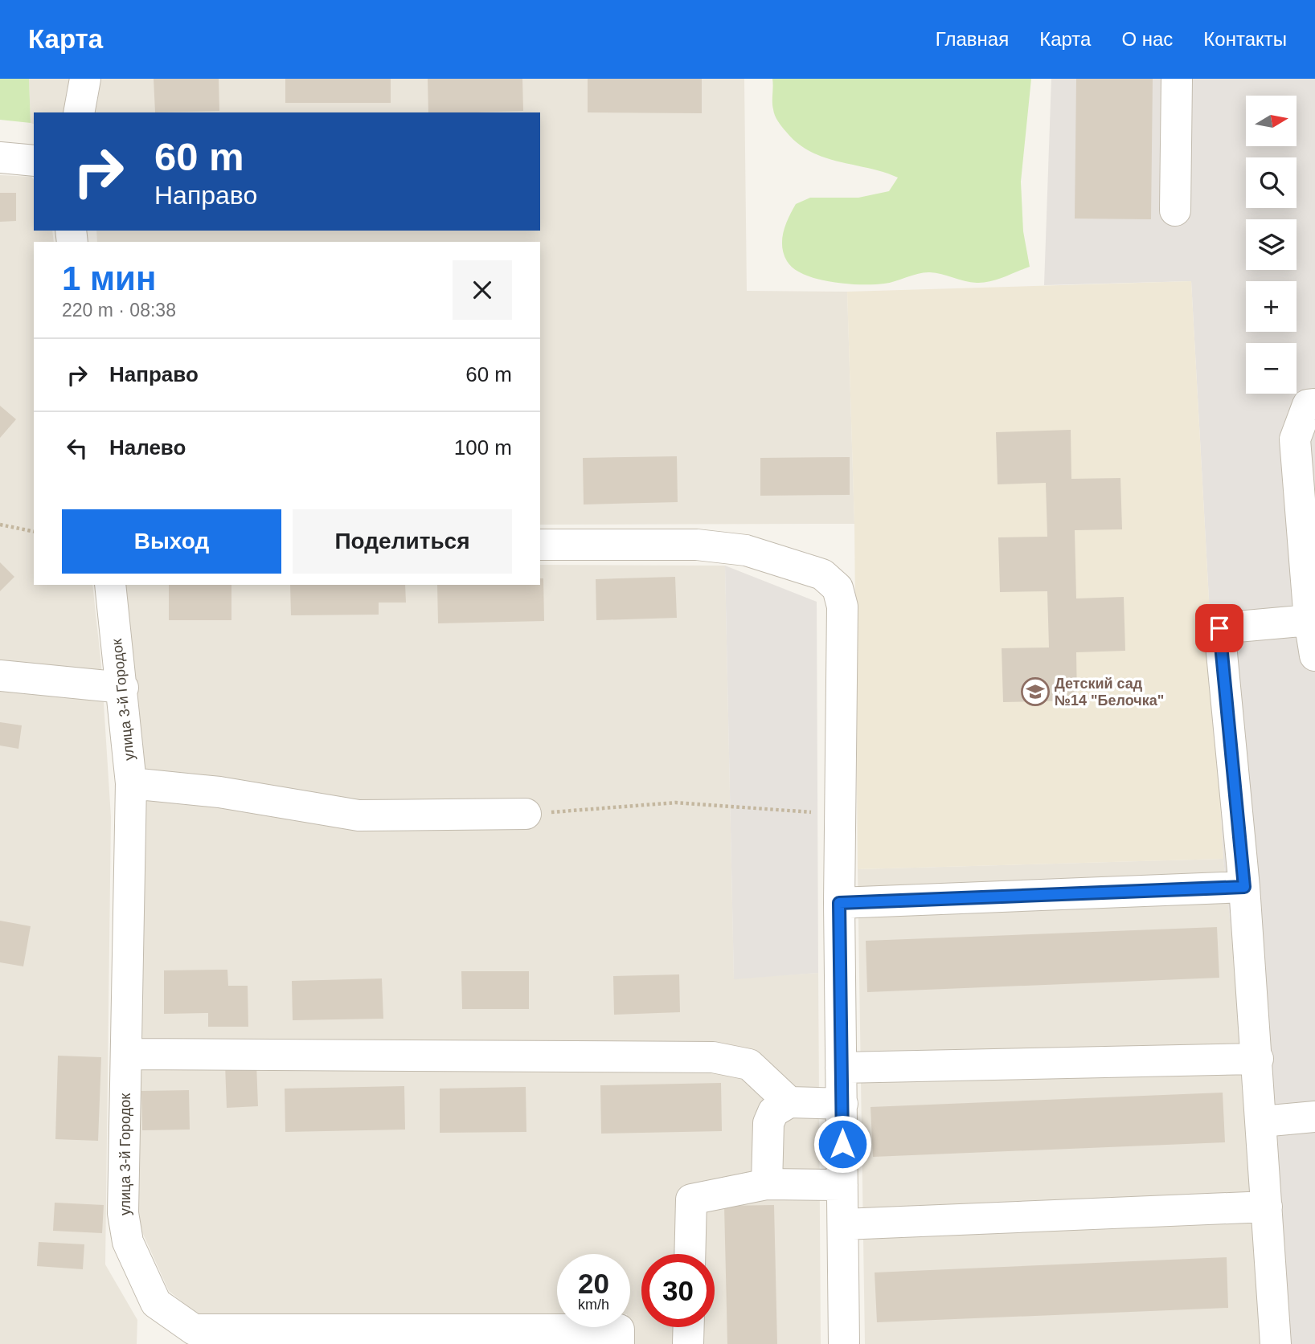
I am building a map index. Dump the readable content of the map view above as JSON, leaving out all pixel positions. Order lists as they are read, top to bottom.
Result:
{
  "streets": {
    "street": ["улица 3-й Городок"]
  },
  "places": {
    "school or university": ["Детский сад №14 \"Белочка\""]
  },
  "north": "right",
  "page": {
    "header": "Карта",
    "nav": [
      "Главная",
      "Карта",
      "О нас",
      "Контакты"
    ],
    "map_buttons": ["+", "−"],
    "turn": ["60 m", "Направо"],
    "heading": ["1 мин", "220 m · 08:38"],
    "list": [
      {
        "name": "Направо",
        "value": "60 m"
      },
      {
        "name": "Налево",
        "value": "100 m"
      }
    ],
    "buttons": ["Выход", "Поделиться"],
    "speed": "20 km/h",
    "limit": "30"
  }
}
